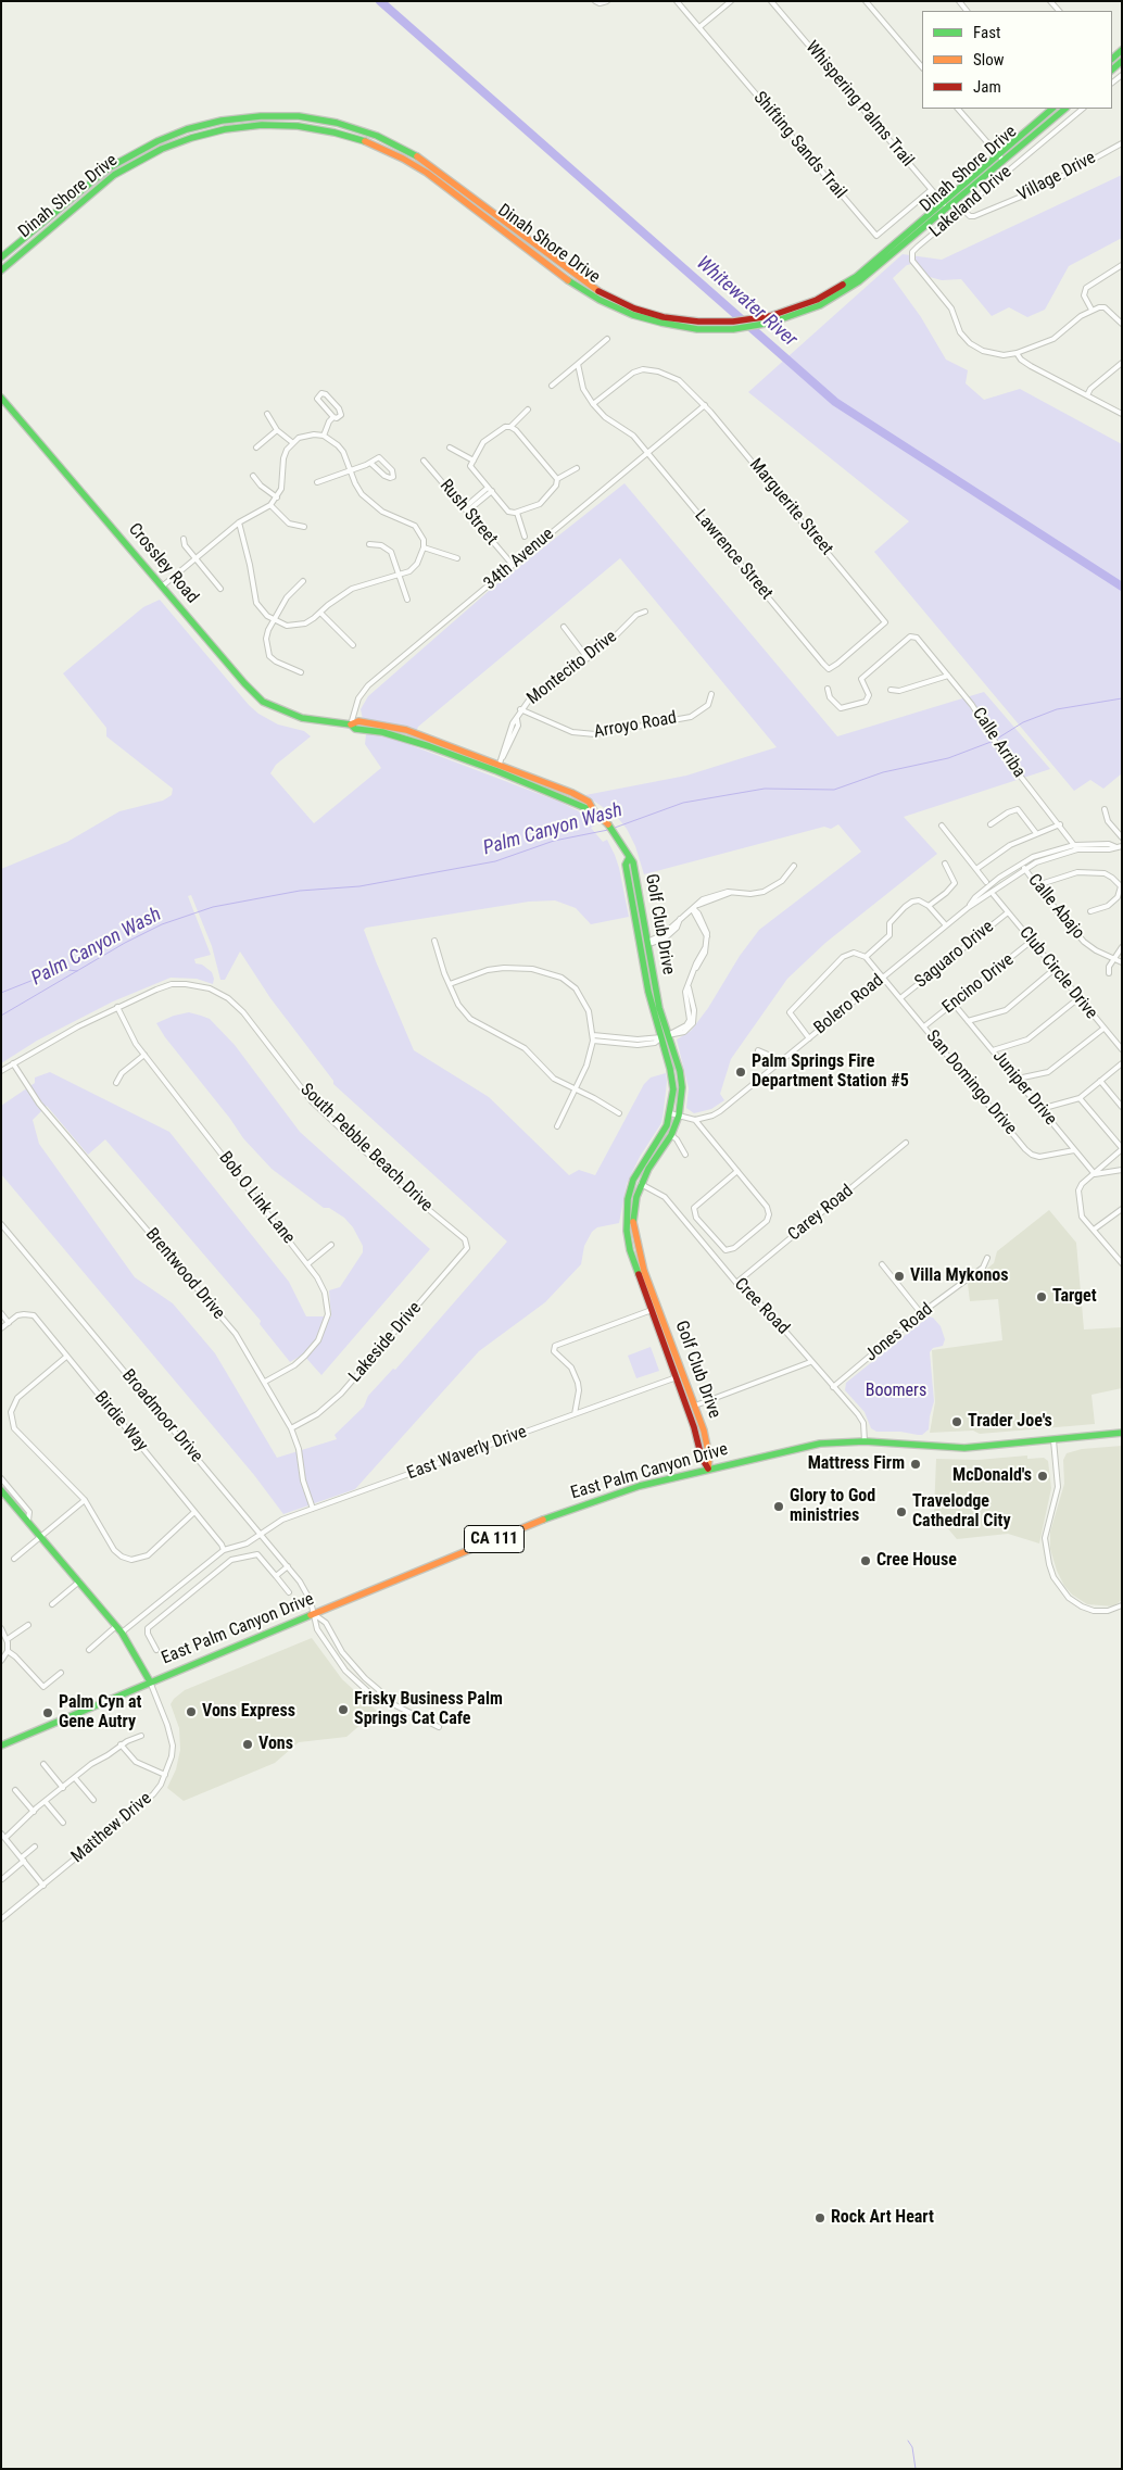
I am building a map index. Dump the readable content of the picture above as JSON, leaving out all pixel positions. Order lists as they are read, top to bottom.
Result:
{
  "streets": {
    "main road": [
      "Dinah Shore Drive",
      "Crossley Road",
      "Golf Club Drive",
      "East Palm Canyon Drive",
      "CA 111"
    ],
    "street": [
      "Whispering Palms Trail",
      "Shifting Sands Trail",
      "Village Drive",
      "Lakeland Drive",
      "Marguerite Street",
      "Rush Street",
      "Lawrence Street",
      "34th Avenue",
      "Montecito Drive",
      "Arroyo Road",
      "Calle Arriba",
      "Calle Abajo",
      "Saguaro Drive",
      "Club Circle Drive",
      "Encino Drive",
      "Bolero Road",
      "San Domingo Drive",
      "Juniper Drive",
      "South Pebble Beach Drive",
      "Bob O Link Lane",
      "Carey Road",
      "Brentwood Drive",
      "Cree Road",
      "Jones Road",
      "Lakeside Drive",
      "Broadmoor Drive",
      "Birdie Way",
      "East Waverly Drive",
      "Matthew Drive"
    ]
  },
  "crossings": [
    ["Whispering Palms Trail", "Shifting Sands Trail"],
    ["Whispering Palms Trail", "Dinah Shore Drive"],
    ["Village Drive", "Lakeland Drive"],
    ["Marguerite Street", "Lawrence Street"],
    ["Marguerite Street", "34th Avenue"],
    ["Rush Street", "34th Avenue"],
    ["Lawrence Street", "34th Avenue"],
    ["34th Avenue", "Golf Club Drive"],
    ["Crossley Road", "Golf Club Drive"],
    ["Montecito Drive", "Arroyo Road"],
    ["Montecito Drive", "Golf Club Drive"],
    ["Golf Club Drive", "Cree Road"],
    ["Golf Club Drive", "East Waverly Drive"],
    ["Golf Club Drive", "East Palm Canyon Drive"],
    ["Saguaro Drive", "Club Circle Drive"],
    ["Saguaro Drive", "San Domingo Drive"],
    ["Club Circle Drive", "Encino Drive"],
    ["Encino Drive", "San Domingo Drive"],
    ["Encino Drive", "Juniper Drive"],
    ["Bolero Road", "San Domingo Drive"],
    ["San Domingo Drive", "Juniper Drive"],
    ["South Pebble Beach Drive", "Bob O Link Lane"],
    ["South Pebble Beach Drive", "Lakeside Drive"],
    ["Bob O Link Lane", "Brentwood Drive"],
    ["Carey Road", "Cree Road"],
    ["Brentwood Drive", "Lakeside Drive"],
    ["Brentwood Drive", "East Waverly Drive"],
    ["Cree Road", "Jones Road"],
    ["Cree Road", "East Palm Canyon Drive"],
    ["Broadmoor Drive", "East Waverly Drive"],
    ["Broadmoor Drive", "East Palm Canyon Drive"],
    ["Birdie Way", "East Waverly Drive"],
    ["East Palm Canyon Drive", "Matthew Drive"]
  ],
  "water": ["Whitewater River", "Palm Canyon Wash"],
  "parks": ["Boomers"],
  "places": [
    "Palm Springs Fire Department Station #5",
    "Villa Mykonos",
    "Target",
    "Trader Joe's",
    "Mattress Firm",
    "McDonald's",
    "Glory to God ministries",
    "Travelodge Cathedral City",
    "Cree House",
    "Frisky Business Palm Springs Cat Cafe",
    "Vons Express",
    "Palm Cyn at Gene Autry",
    "Vons",
    "Rock Art Heart"
  ],
  "legend": ["Fast", "Slow", "Jam"]
}
